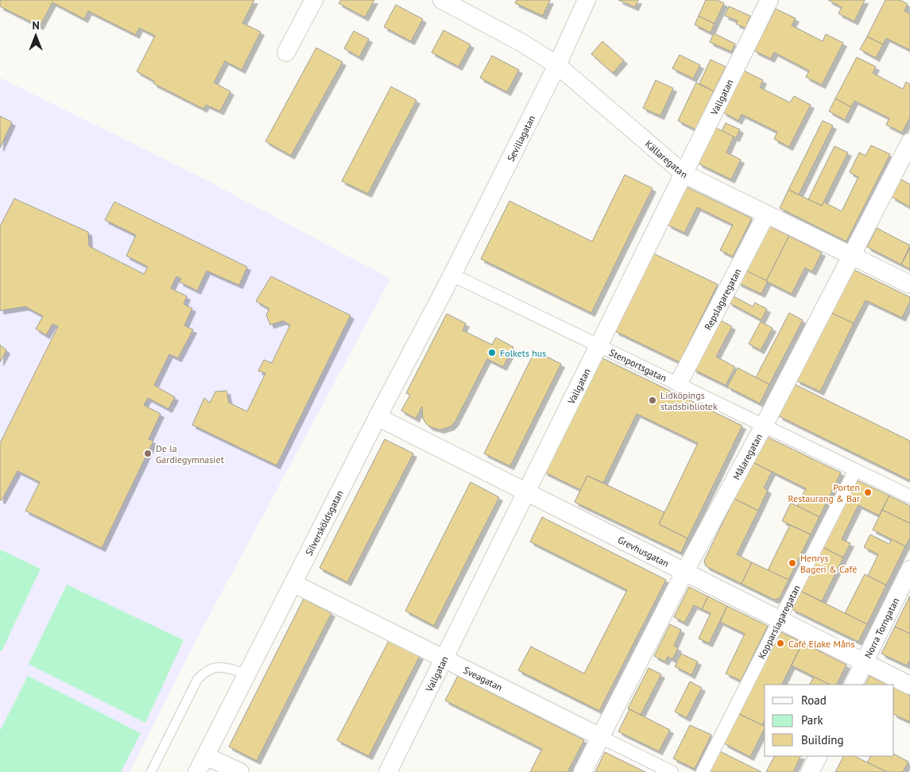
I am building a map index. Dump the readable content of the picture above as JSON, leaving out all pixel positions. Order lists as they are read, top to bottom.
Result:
{
  "streets": {
    "street": [
      "Vallgatan",
      "Sevillagatan",
      "Källaregatan",
      "Repslagaregatan",
      "Stenportsgatan",
      "Målaregatan",
      "Silversköldsgatan",
      "Grevhusgatan",
      "Kopparslagaregatan",
      "Norra Torngatan",
      "Sveagatan"
    ]
  },
  "crossings": [
    ["Vallgatan", "Källaregatan"],
    ["Vallgatan", "Stenportsgatan"],
    ["Vallgatan", "Grevhusgatan"],
    ["Vallgatan", "Sveagatan"],
    ["Sevillagatan", "Källaregatan"],
    ["Sevillagatan", "Stenportsgatan"],
    ["Sevillagatan", "Silversköldsgatan"],
    ["Källaregatan", "Repslagaregatan"],
    ["Källaregatan", "Målaregatan"],
    ["Repslagaregatan", "Stenportsgatan"],
    ["Stenportsgatan", "Målaregatan"],
    ["Stenportsgatan", "Silversköldsgatan"],
    ["Stenportsgatan", "Kopparslagaregatan"],
    ["Målaregatan", "Grevhusgatan"],
    ["Målaregatan", "Sveagatan"],
    ["Silversköldsgatan", "Grevhusgatan"],
    ["Silversköldsgatan", "Sveagatan"],
    ["Grevhusgatan", "Kopparslagaregatan"],
    ["Grevhusgatan", "Norra Torngatan"]
  ],
  "places": [
    "Folkets hus",
    "Lidköpings stadsbibliotek",
    "De la Gardiegymnasiet",
    "Porten Restaurang & Bar",
    "Henrys Bageri & Café",
    "Café Elake Måns"
  ],
  "legend": ["Road", "Park", "Building"],
  "north": "top"
}
